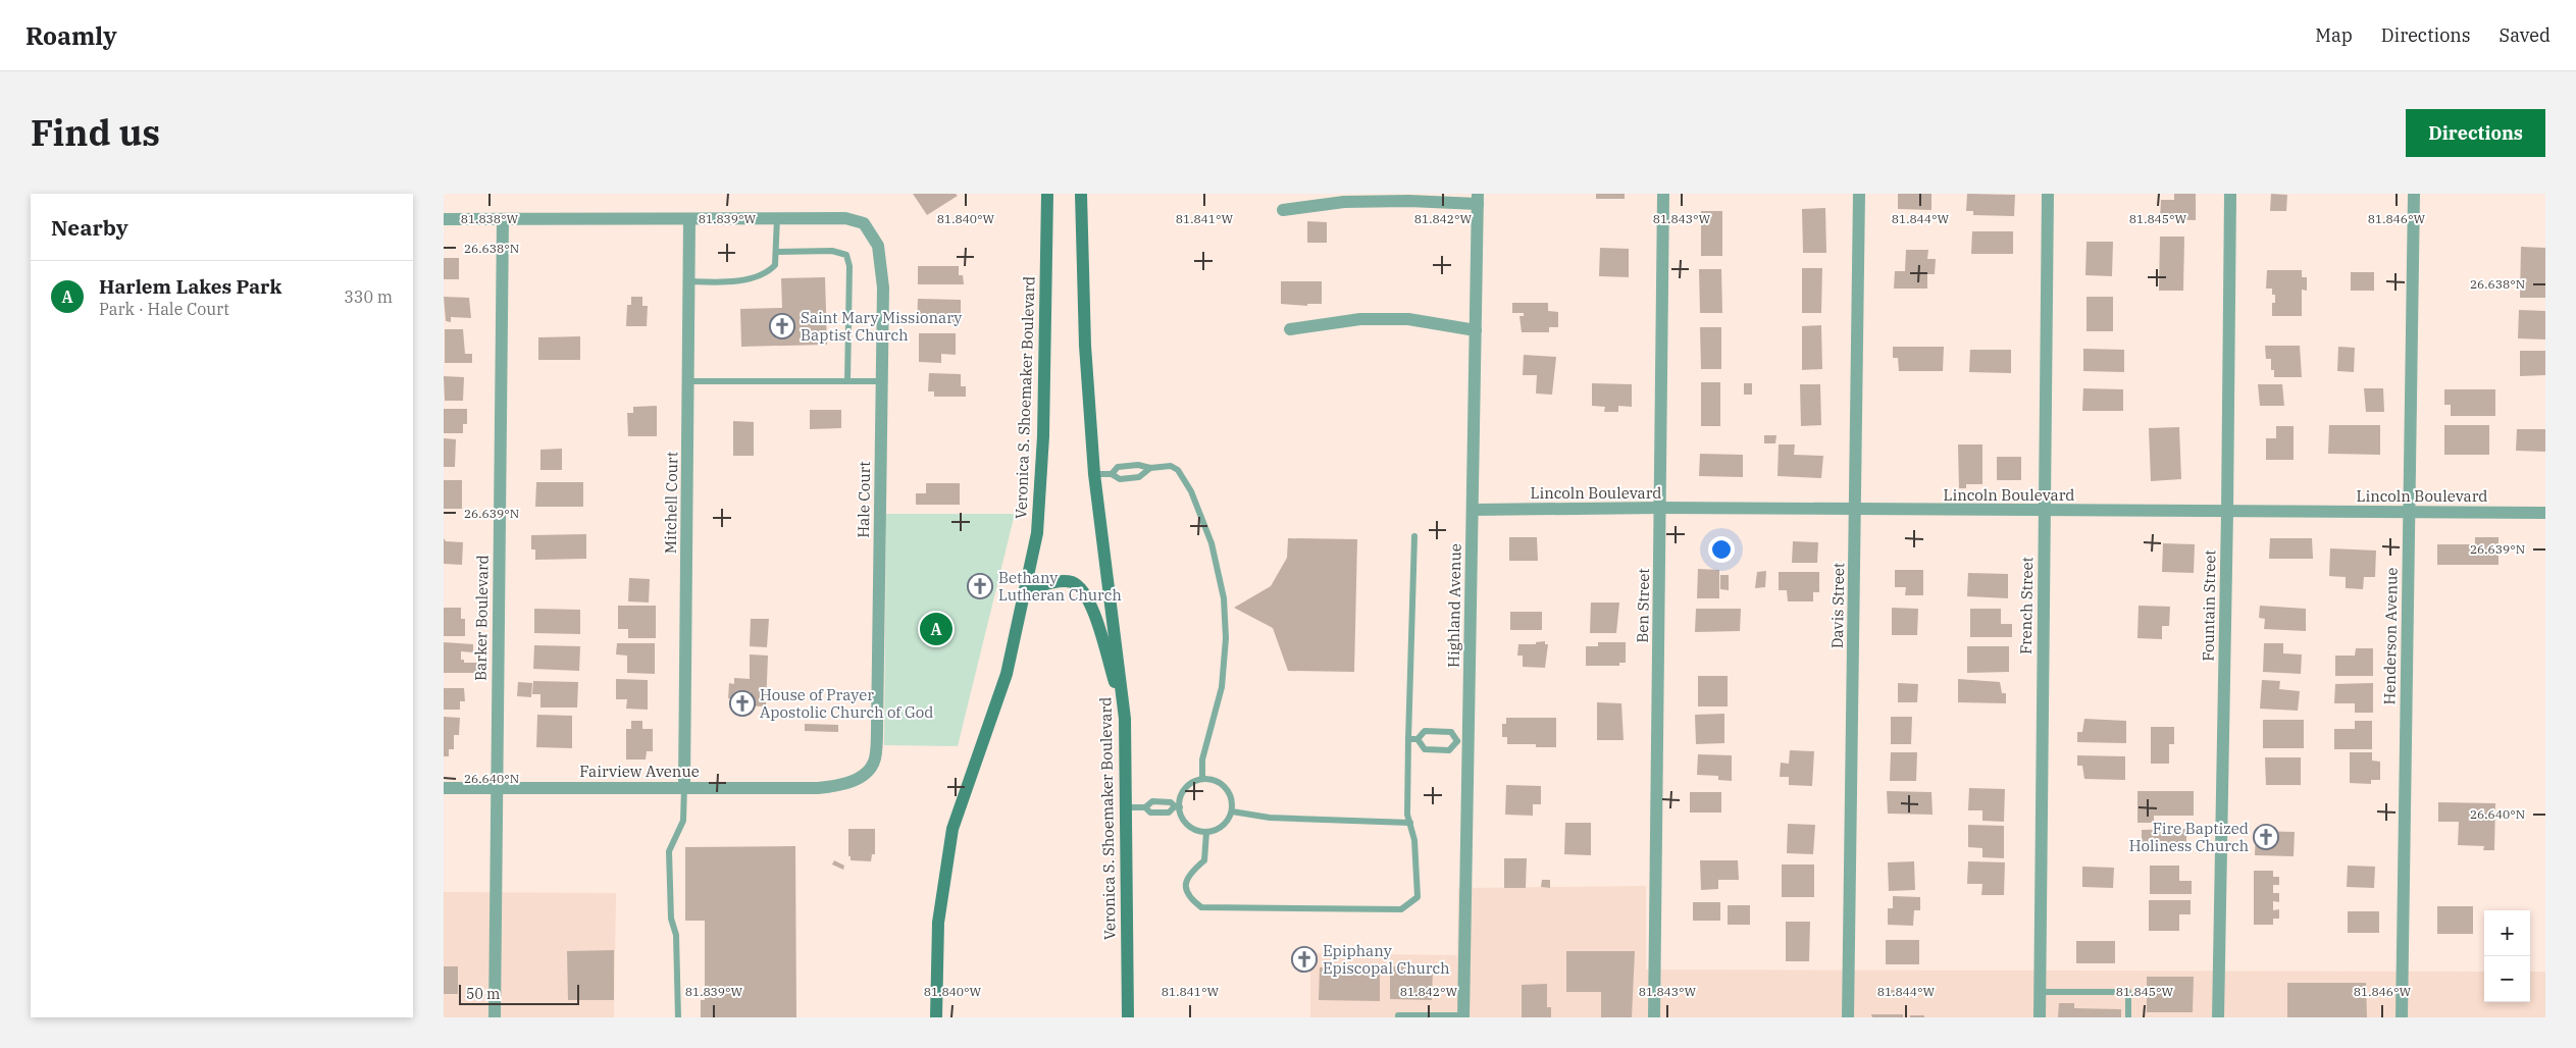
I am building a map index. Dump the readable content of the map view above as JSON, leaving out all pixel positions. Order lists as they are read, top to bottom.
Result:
{
  "streets": {
    "street": [
      "Veronica S. Shoemaker Boulevard",
      "Lincoln Boulevard",
      "Hale Court",
      "Mitchell Court",
      "Highland Avenue",
      "Ben Street",
      "Davis Street",
      "French Street",
      "Fountain Street",
      "Barker Boulevard",
      "Henderson Avenue",
      "Fairview Avenue"
    ]
  },
  "crossings": [
    ["Lincoln Boulevard", "Highland Avenue"],
    ["Lincoln Boulevard", "Ben Street"],
    ["Lincoln Boulevard", "Davis Street"],
    ["Lincoln Boulevard", "French Street"],
    ["Lincoln Boulevard", "Fountain Street"],
    ["Lincoln Boulevard", "Henderson Avenue"],
    ["Hale Court", "Fairview Avenue"],
    ["Mitchell Court", "Fairview Avenue"],
    ["Barker Boulevard", "Fairview Avenue"]
  ],
  "places": {
    "church": [
      "Saint Mary Missionary Baptist Church",
      "Bethany Lutheran Church",
      "House of Prayer Apostolic Church of God",
      "Fire Baptized Holiness Church",
      "Epiphany Episcopal Church"
    ]
  },
  "scale_bar": "50 m",
  "page": {
    "header": "Roamly",
    "nav": ["Map", "Directions", "Saved"],
    "title": "Find us",
    "buttons": "Directions",
    "heading": "Nearby",
    "list": [
      {
        "mark": "A",
        "name": "Harlem Lakes Park",
        "note": "Park · Hale Court",
        "value": "330 m"
      }
    ],
    "pins": "A",
    "map_buttons": ["+", "−"],
    "scale": "50 m"
  },
  "coordinates": [
    "81.838°W",
    "81.839°W",
    "81.840°W",
    "81.841°W",
    "81.842°W",
    "81.843°W",
    "81.844°W",
    "81.845°W",
    "81.846°W",
    "26.638°N",
    "26.639°N",
    "26.640°N"
  ]
}
